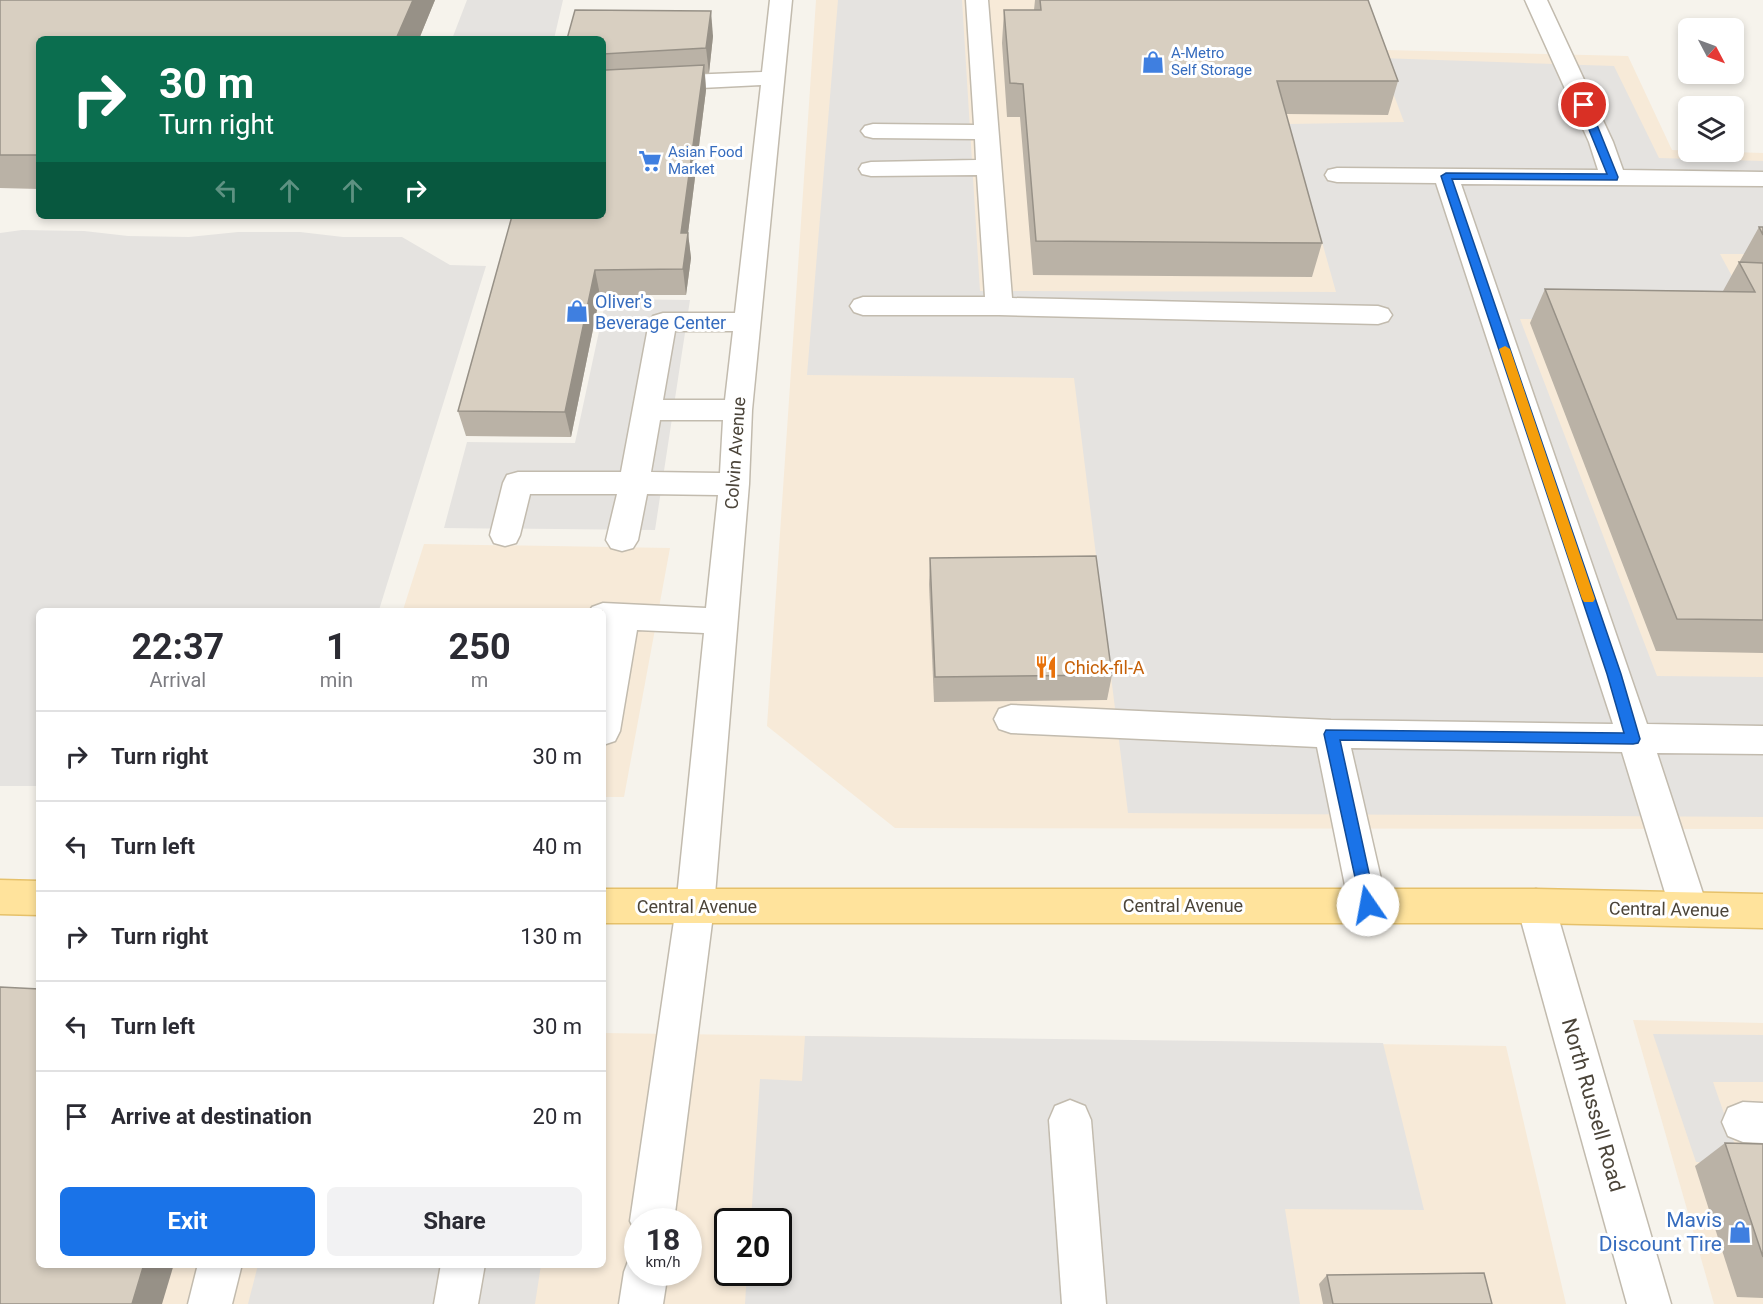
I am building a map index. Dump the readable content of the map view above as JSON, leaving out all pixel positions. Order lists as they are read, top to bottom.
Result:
{
  "streets": {
    "main road": ["Central Avenue"],
    "street": ["Colvin Avenue", "North Russell Road"]
  },
  "crossings": [
    ["Colvin Avenue", "Central Avenue"],
    ["Central Avenue", "North Russell Road"]
  ],
  "places": {
    "shop": ["A-Metro Self Storage", "Oliver's Beverage Center", "Mavis Discount Tire"],
    "supermarket": ["Asian Food Market"],
    "restaurant": ["Chick-fil-A"]
  },
  "north": "bottom right",
  "page": {
    "turn": ["30 m", "Turn right"],
    "eta": [
      "22:37",
      "Arrival",
      "1",
      "min",
      "250",
      "m"
    ],
    "list": [
      {
        "name": "Turn right",
        "value": "30 m"
      },
      {
        "name": "Turn left",
        "value": "40 m"
      },
      {
        "name": "Turn right",
        "value": "130 m"
      },
      {
        "name": "Turn left",
        "value": "30 m"
      },
      {
        "name": "Arrive at destination",
        "value": "20 m"
      }
    ],
    "buttons": ["Exit", "Share"],
    "speed": "18 km/h",
    "limit": "20"
  }
}
